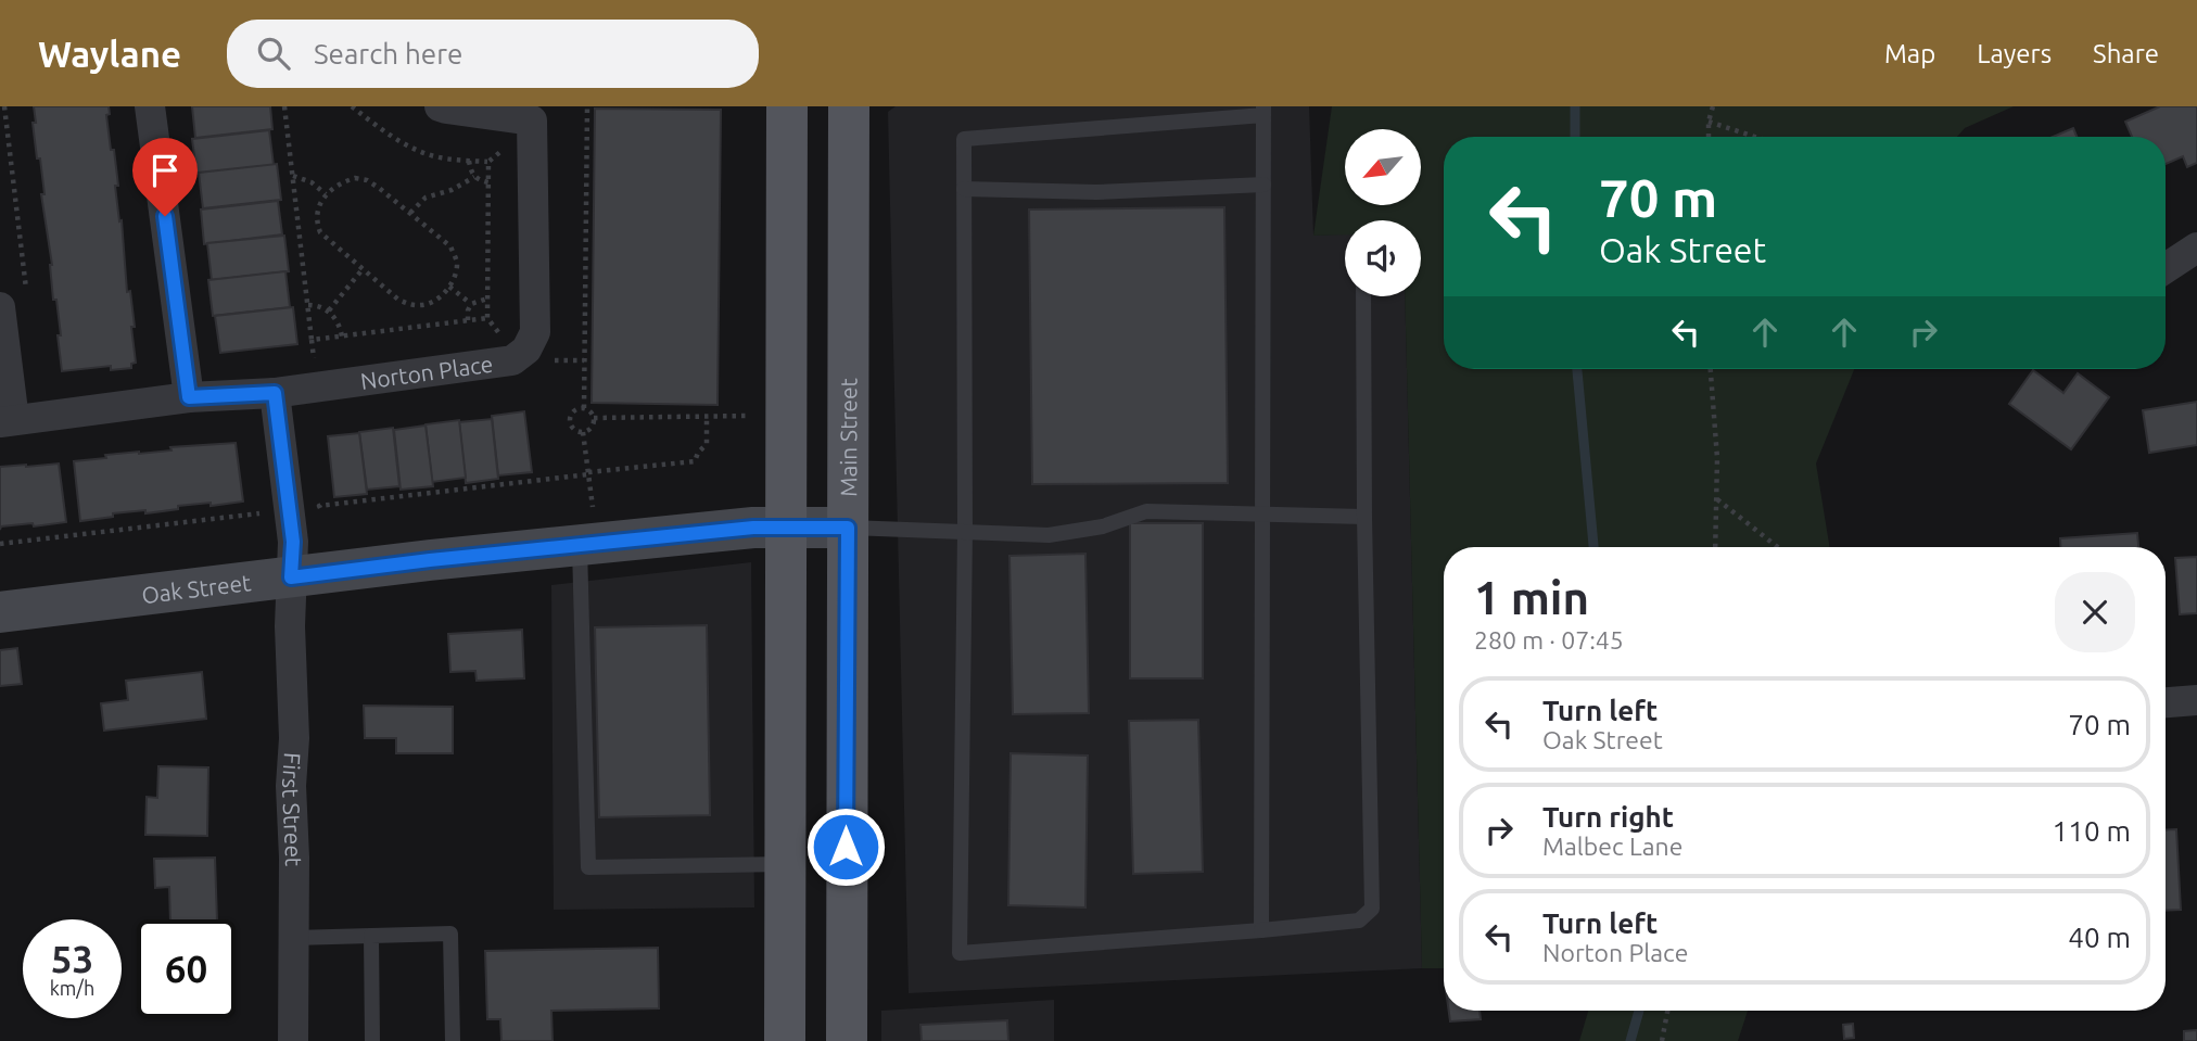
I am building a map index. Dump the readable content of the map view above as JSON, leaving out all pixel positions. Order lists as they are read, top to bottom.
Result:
{
  "streets": {
    "main road": ["Main Street"],
    "street": ["Norton Place", "Oak Street", "First Street"]
  },
  "crossings": [
    ["Norton Place", "First Street"],
    ["Main Street", "Oak Street"],
    ["Oak Street", "First Street"]
  ],
  "north": "bottom left",
  "page": {
    "header": "Waylane",
    "search": "Search here",
    "nav": ["Map", "Layers", "Share"],
    "turn": ["70 m", "Oak Street"],
    "heading": ["1 min", "280 m · 07:45"],
    "list": [
      {
        "name": "Turn left",
        "note": "Oak Street",
        "value": "70 m"
      },
      {
        "name": "Turn right",
        "note": "Malbec Lane",
        "value": "110 m"
      },
      {
        "name": "Turn left",
        "note": "Norton Place",
        "value": "40 m"
      }
    ],
    "speed": "53 km/h",
    "limit": "60"
  }
}
